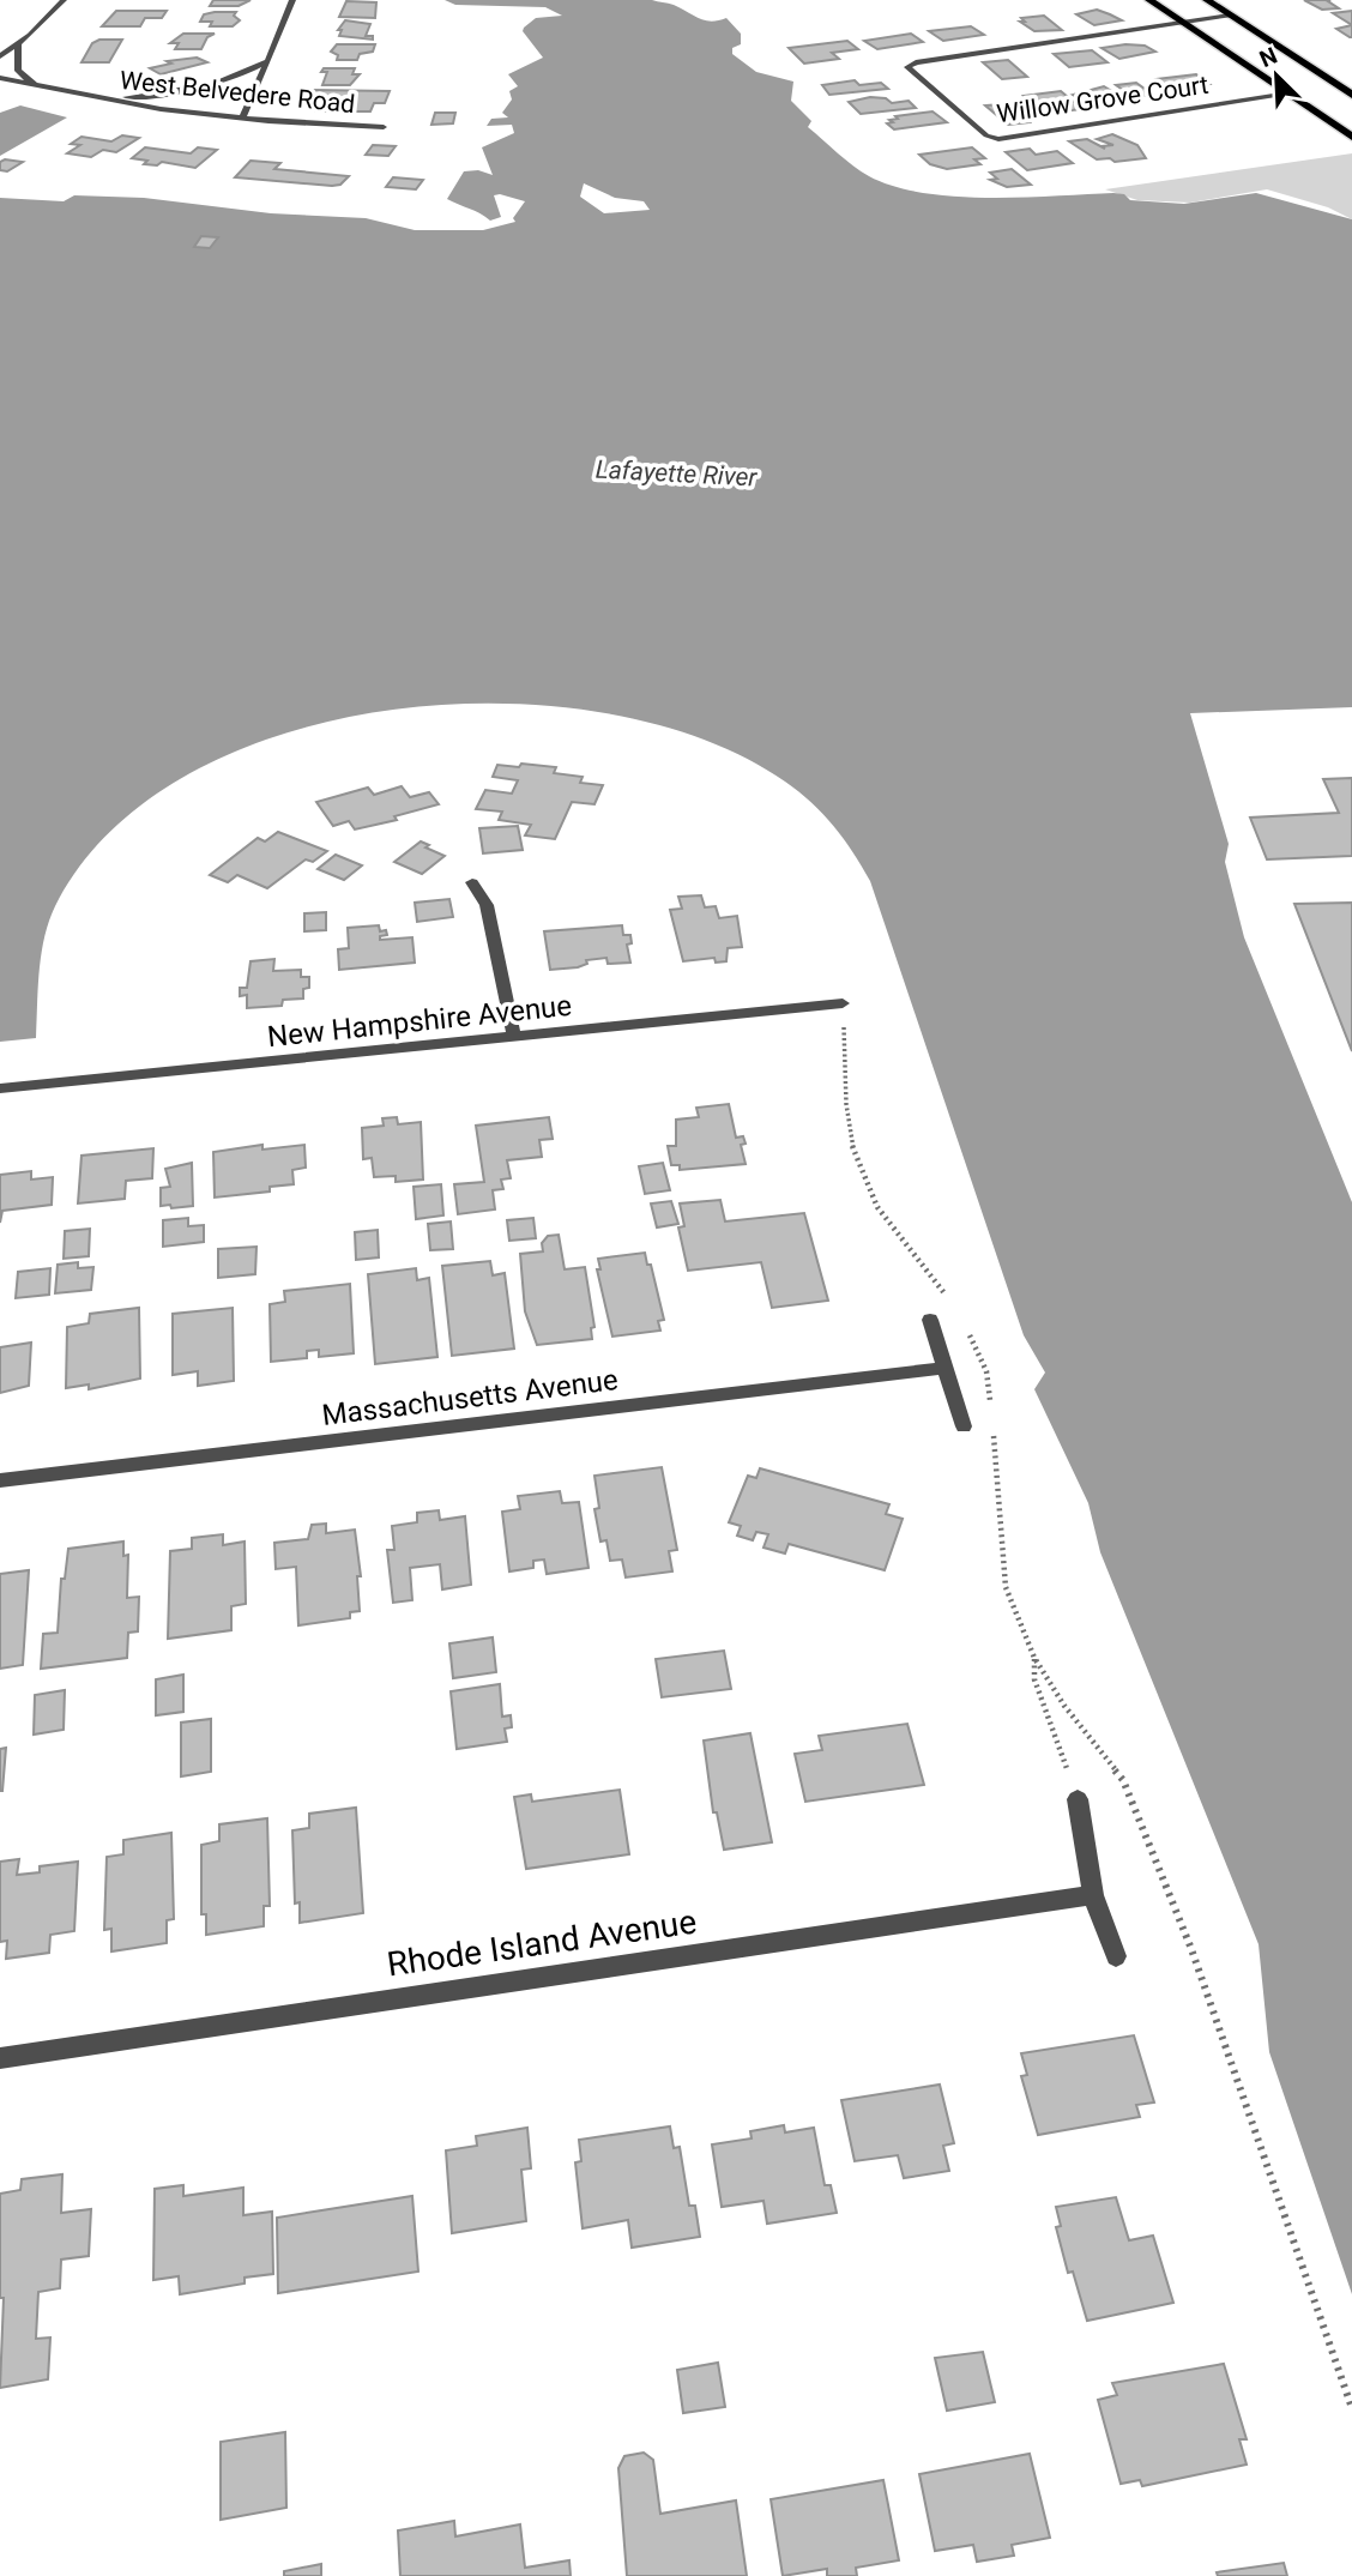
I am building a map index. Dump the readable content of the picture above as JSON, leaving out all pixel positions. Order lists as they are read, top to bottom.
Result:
{
  "streets": {
    "street": [
      "West Belvedere Road",
      "Willow Grove Court",
      "New Hampshire Avenue",
      "Massachusetts Avenue",
      "Rhode Island Avenue"
    ]
  },
  "water": ["Lafayette River"],
  "north": "top left"
}
